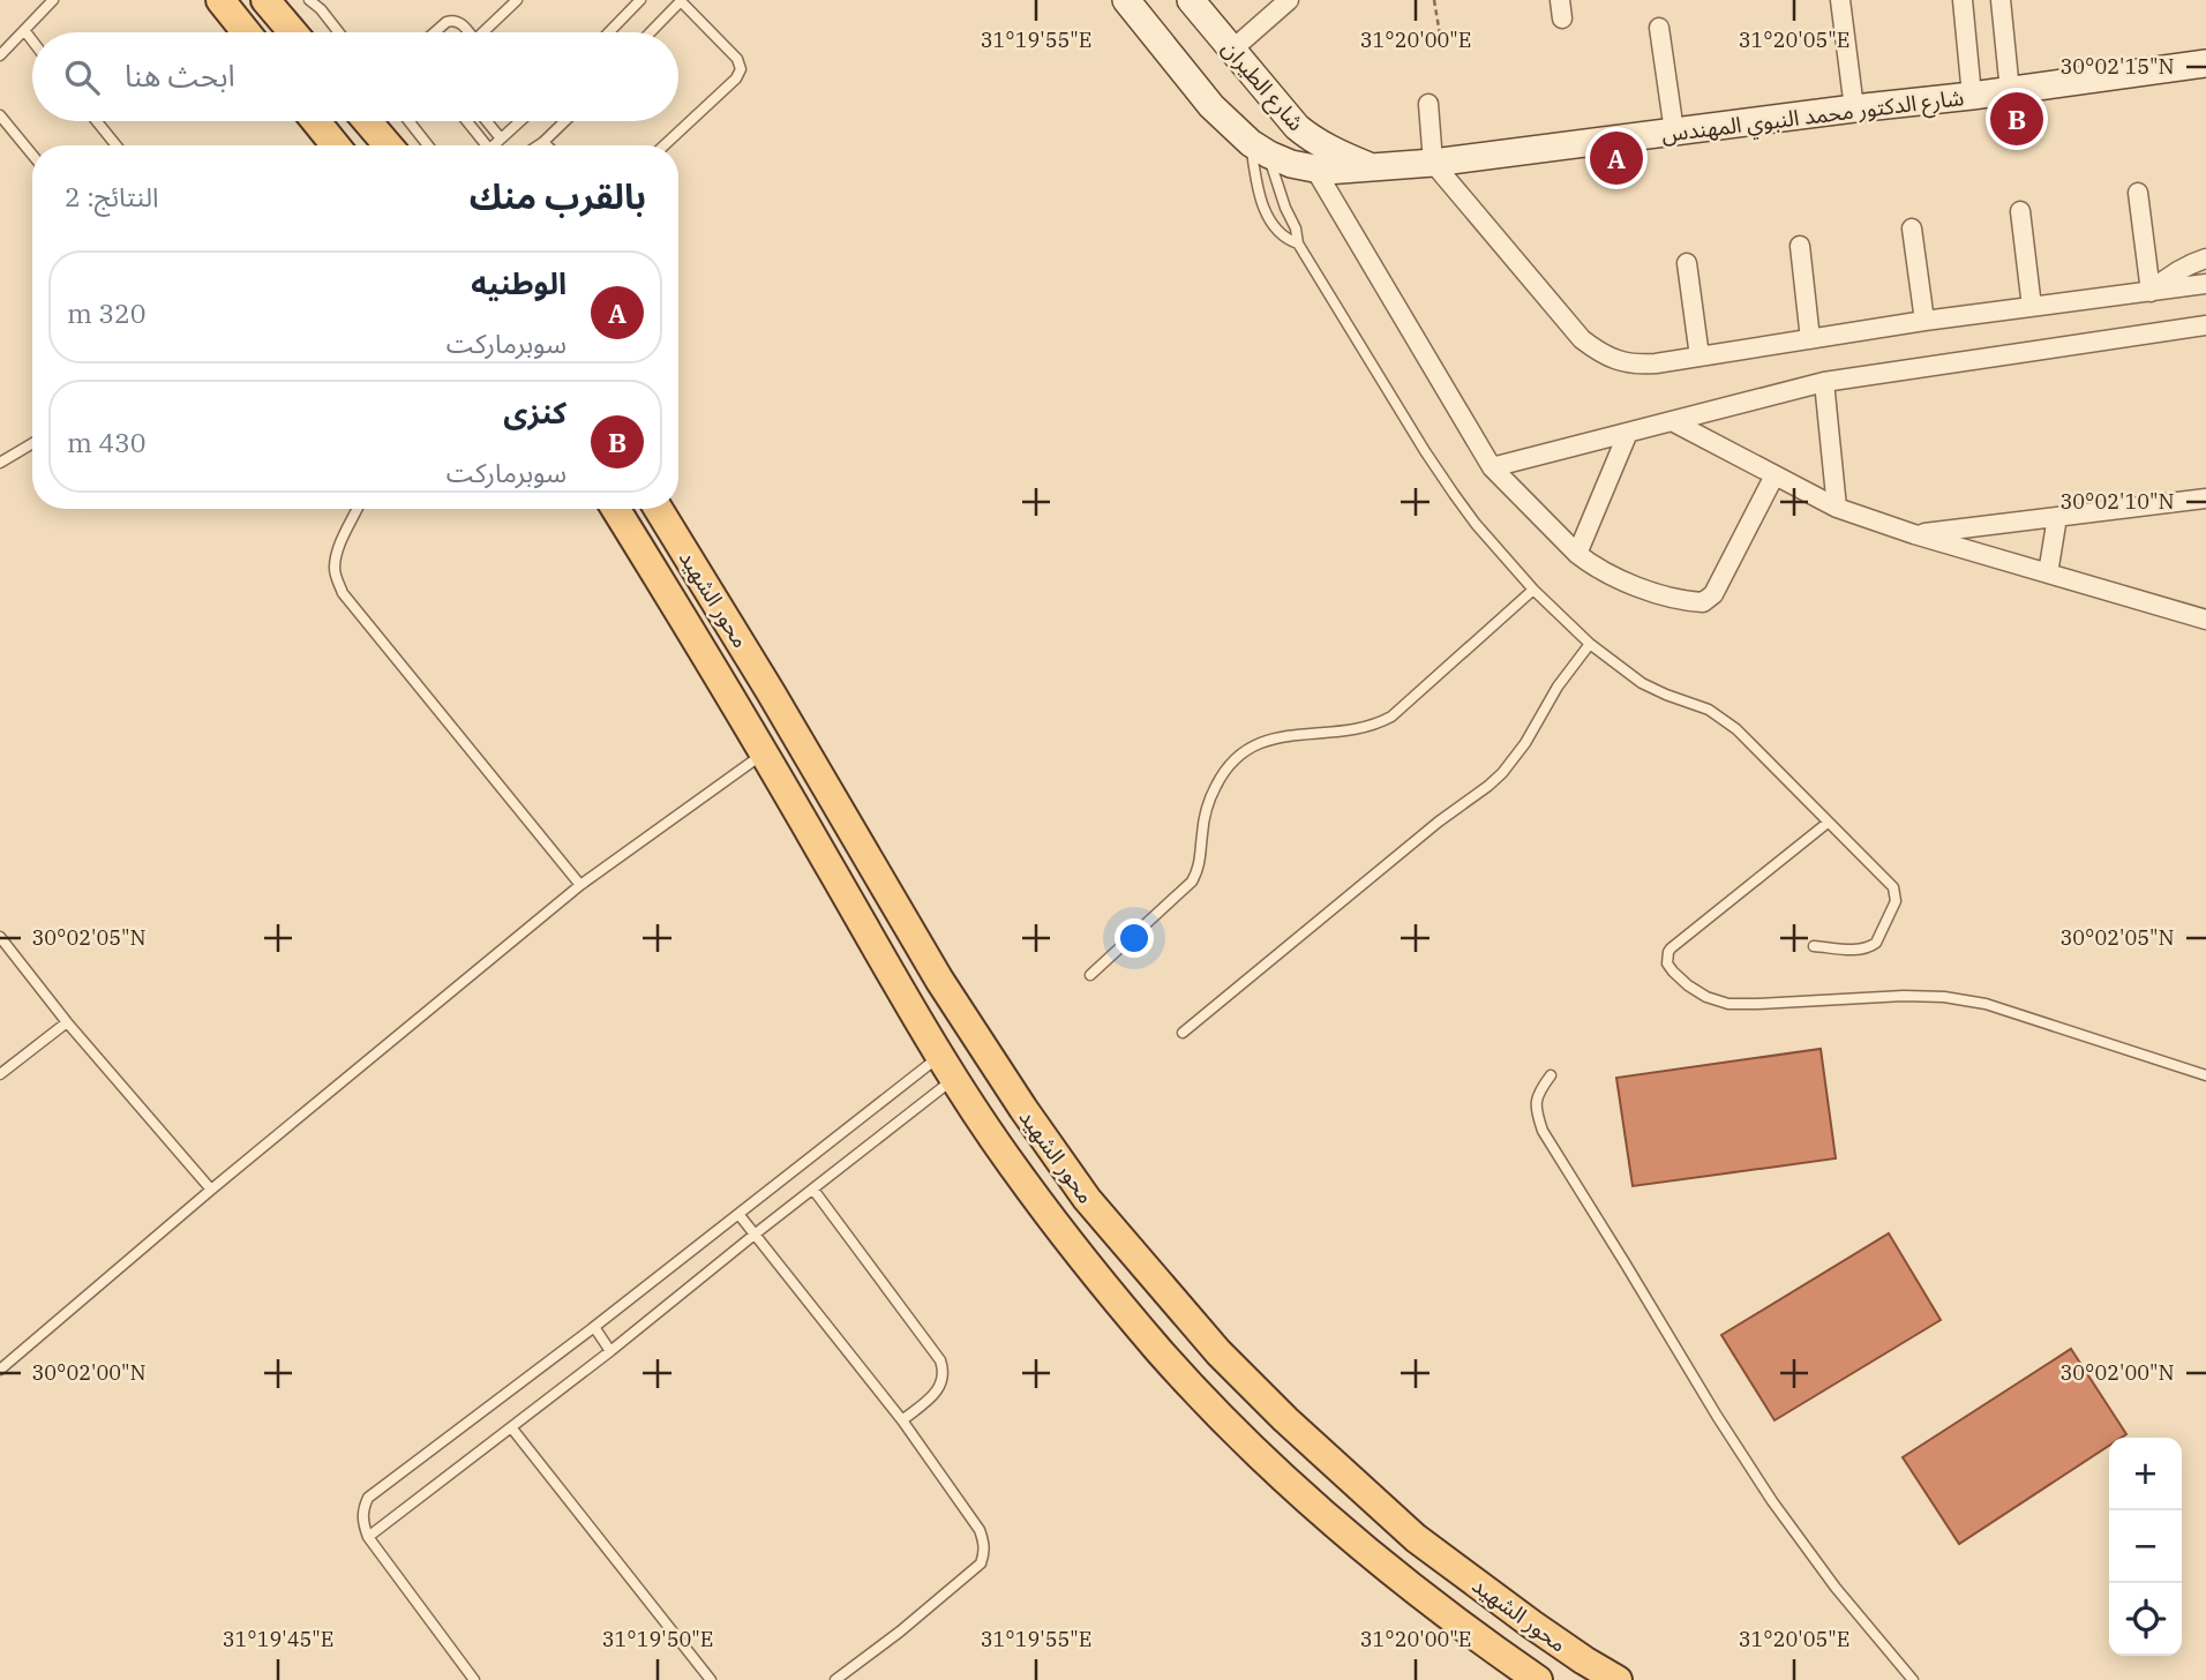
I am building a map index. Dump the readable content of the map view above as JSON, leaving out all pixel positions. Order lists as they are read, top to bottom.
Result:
{
  "streets": {
    "main road": ["شارع الطيران", "شارع الدكتور محمد النبوي المهندس", "محور الشهيد"]
  },
  "crossings": [
    ["شارع الطيران", "شارع الدكتور محمد النبوي المهندس"]
  ],
  "page": {
    "search": "ابحث هنا",
    "pins": ["B", "A"],
    "heading": ["بالقرب منك", "النتائج: 2"],
    "list": [
      {
        "mark": "A",
        "name": "الوطنيه",
        "note": "سوبرماركت",
        "value": "320 m"
      },
      {
        "mark": "B",
        "name": "كنزى",
        "note": "سوبرماركت",
        "value": "430 m"
      }
    ],
    "map_buttons": ["+", "−"]
  },
  "coordinates": [
    "31°19'55\"E",
    "31°20'00\"E",
    "31°20'05\"E",
    "30°02'15\"N",
    "30°02'10\"N",
    "30°02'05\"N",
    "30°02'00\"N",
    "31°19'45\"E",
    "31°19'50\"E"
  ]
}
